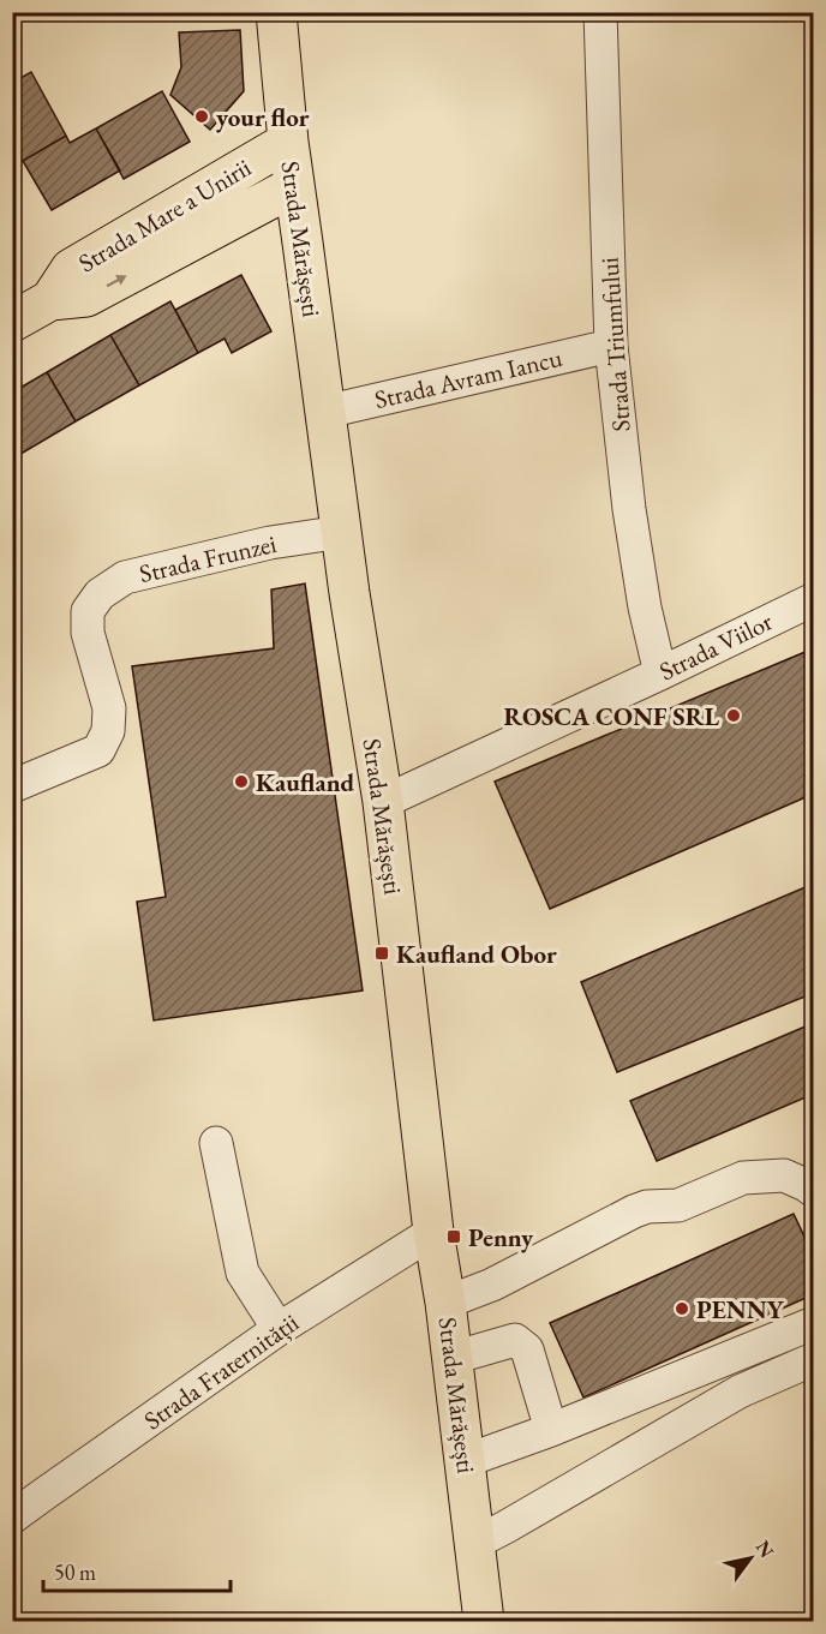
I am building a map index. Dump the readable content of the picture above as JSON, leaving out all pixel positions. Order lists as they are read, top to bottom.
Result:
{
  "streets": {
    "main road": ["Strada Mare a Unirii", "Strada Mărășești"],
    "street": [
      "Strada Triumfului",
      "Strada Avram Iancu",
      "Strada Frunzei",
      "Strada Viilor",
      "Strada Fraternității"
    ]
  },
  "crossings": [
    ["Strada Mare a Unirii", "Strada Mărășești"],
    ["Strada Mărășești", "Strada Avram Iancu"],
    ["Strada Mărășești", "Strada Frunzei"],
    ["Strada Mărășești", "Strada Viilor"],
    ["Strada Mărășești", "Strada Fraternității"],
    ["Strada Triumfului", "Strada Avram Iancu"],
    ["Strada Triumfului", "Strada Viilor"]
  ],
  "places": {
    "other": [
      "your flor",
      "ROSCA CONF SRL",
      "Kaufland",
      "PENNY"
    ],
    "transit": ["Kaufland Obor", "Penny"]
  },
  "scale_bar": "50 m",
  "north": "top right"
}
